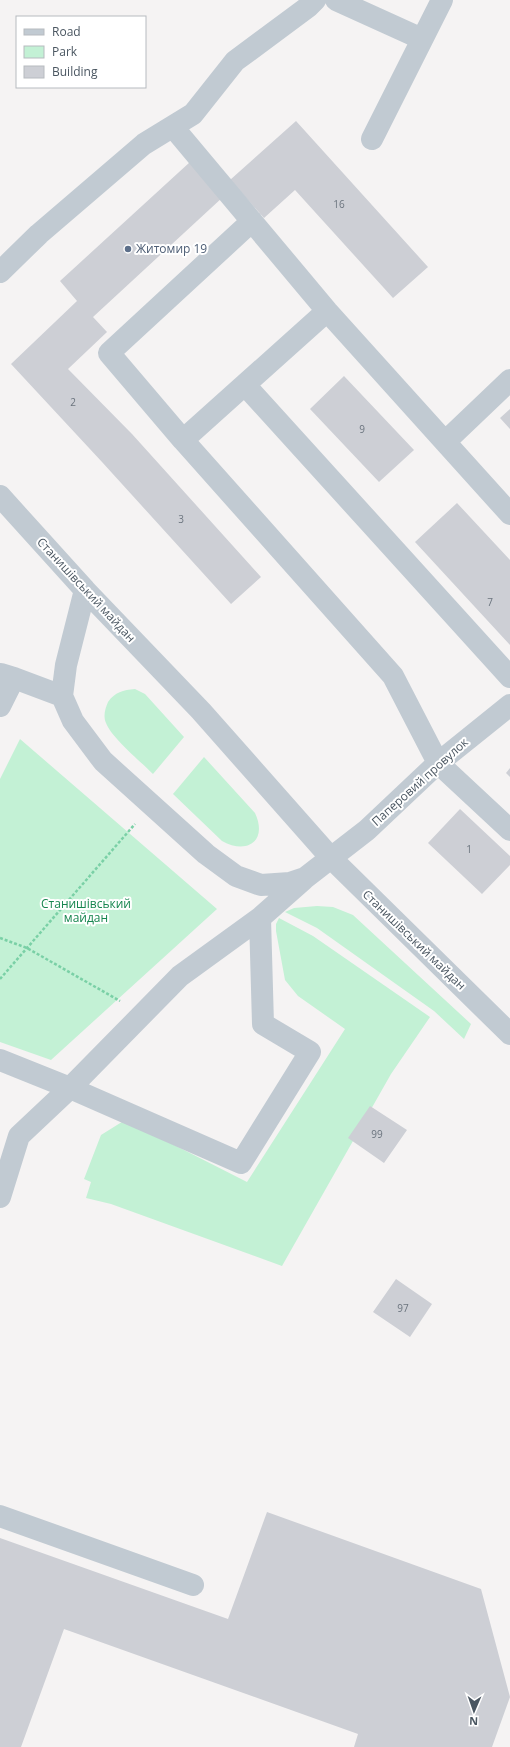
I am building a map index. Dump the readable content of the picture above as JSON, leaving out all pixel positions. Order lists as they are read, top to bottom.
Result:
{
  "streets": {
    "street": ["Станишівський майдан", "Паперовий провулок"]
  },
  "crossings": [
    ["Станишівський майдан", "Паперовий провулок"]
  ],
  "parks": ["Станишівський майдан"],
  "places": ["Житомир 19"],
  "house_numbers": [
    "16",
    "2",
    "9",
    "3",
    "7",
    "1",
    "99",
    "97"
  ],
  "legend": ["Road", "Park", "Building"],
  "north": "bottom"
}
